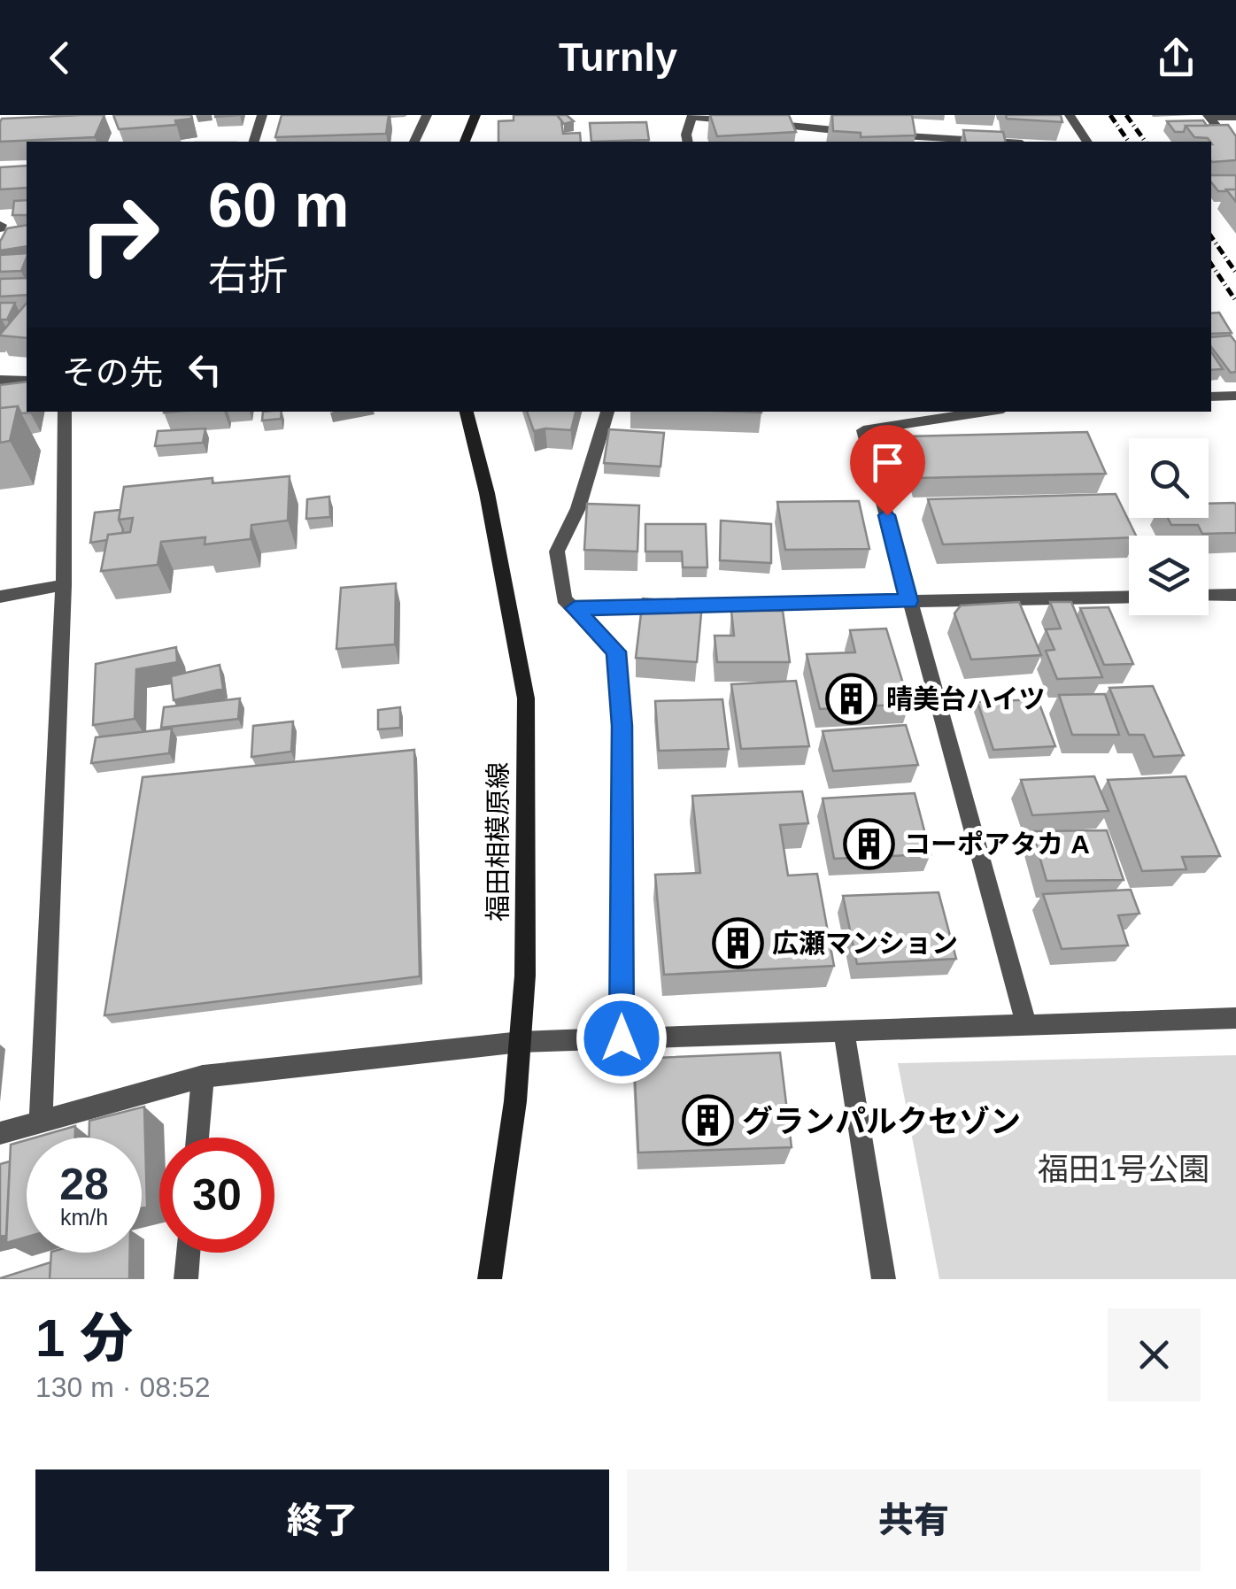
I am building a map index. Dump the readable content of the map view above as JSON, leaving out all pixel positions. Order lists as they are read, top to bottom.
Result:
{
  "streets": {
    "street": ["福田相模原線"]
  },
  "parks": ["福田1号公園"],
  "places": {
    "building": [
      "晴美台ハイツ",
      "コーポアタカ A",
      "広瀬マンション",
      "グランパルクセゾン"
    ]
  },
  "page": {
    "header": "Turnly",
    "turn": ["60 m", "右折"],
    "then": "その先",
    "speed": "28 km/h",
    "limit": "30",
    "heading": ["1 分", "130 m · 08:52"],
    "buttons": ["終了", "共有"]
  }
}
